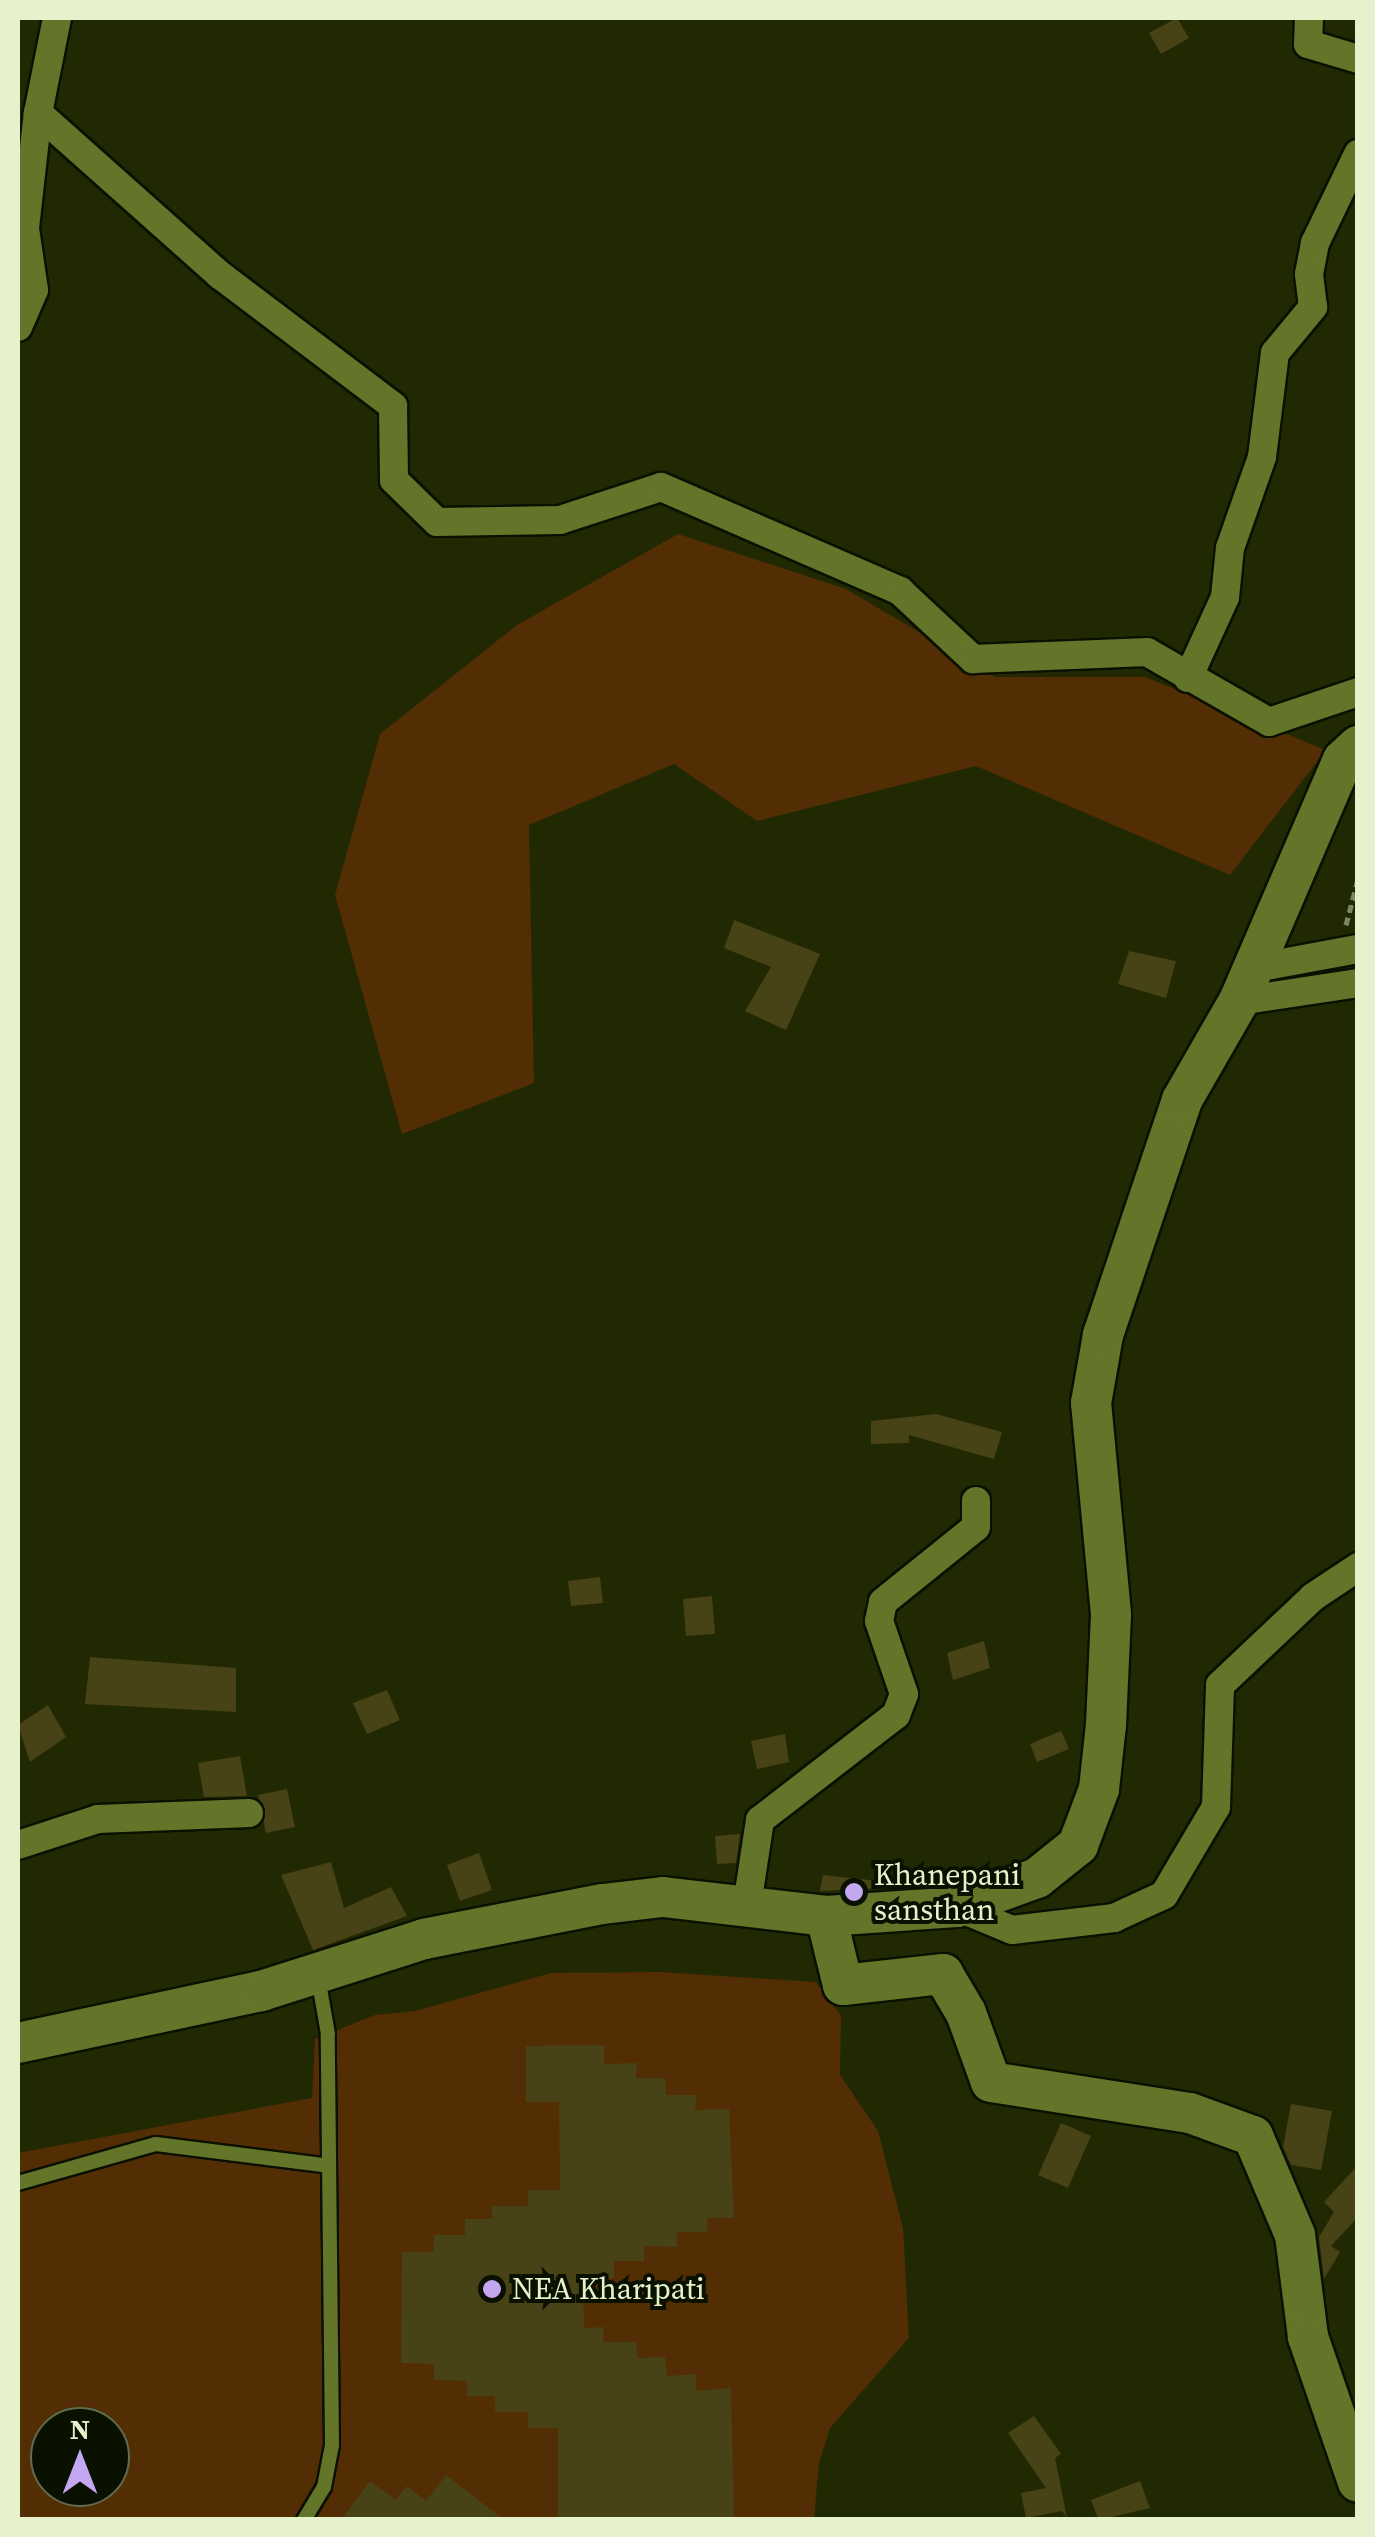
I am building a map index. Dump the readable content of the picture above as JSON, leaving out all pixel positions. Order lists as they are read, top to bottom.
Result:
{
  "places": ["Khanepani sansthan", "NEA Kharipati"],
  "north": "top"
}
